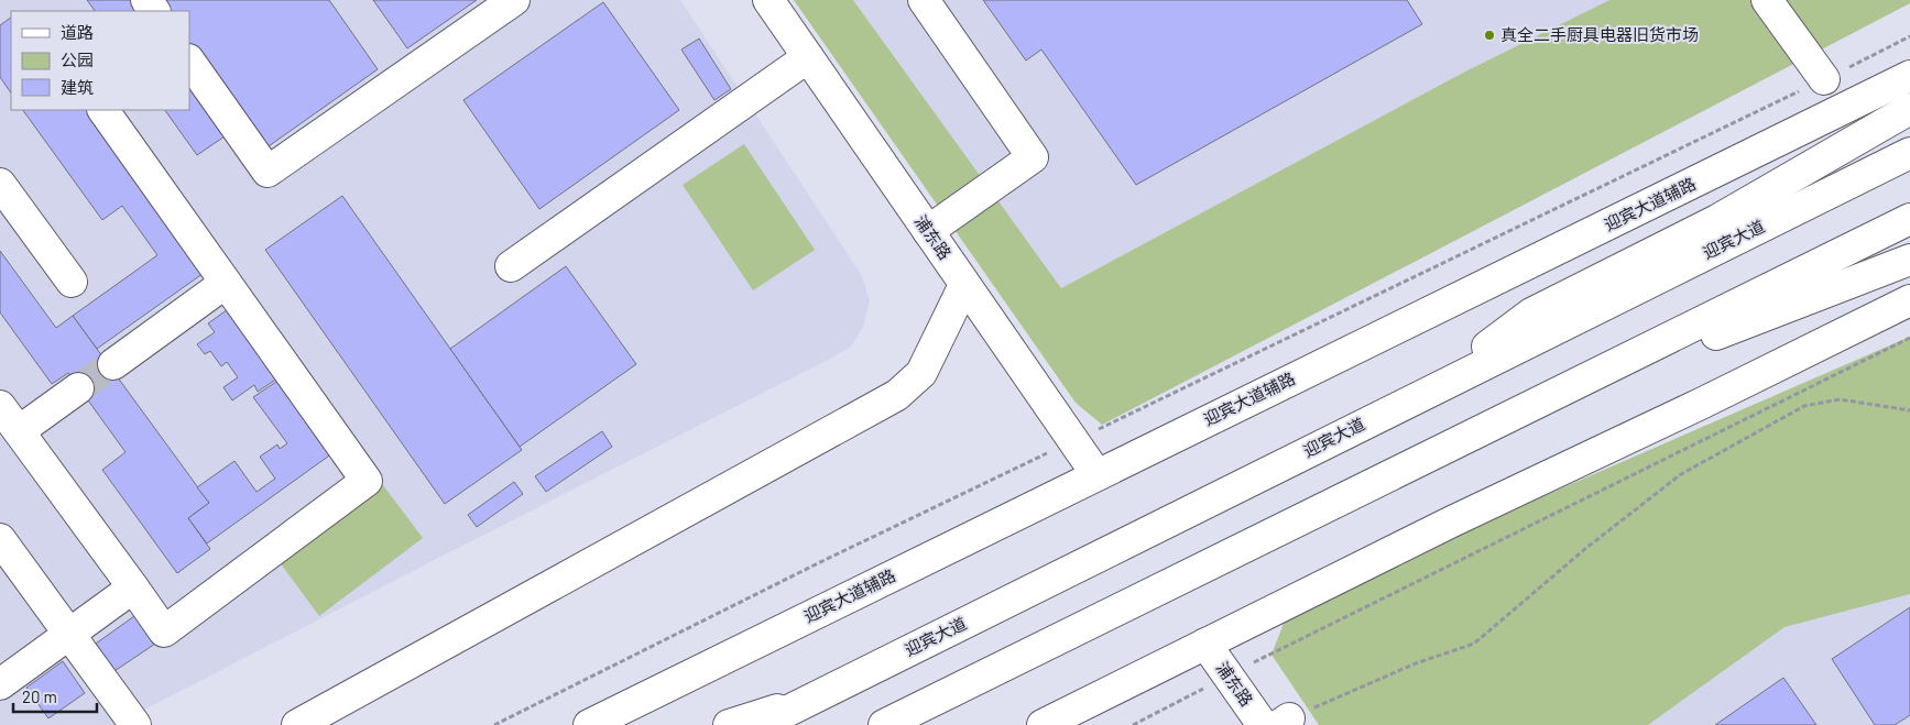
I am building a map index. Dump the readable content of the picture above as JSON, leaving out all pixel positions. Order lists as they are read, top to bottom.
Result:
{
  "streets": {
    "main road": ["迎宾大道辅路", "浦东路", "迎宾大道"]
  },
  "crossings": [
    ["迎宾大道辅路", "浦东路"]
  ],
  "places": ["真全二手厨具电器旧货市场"],
  "legend": ["道路", "公园", "建筑"],
  "scale_bar": "20 m"
}
